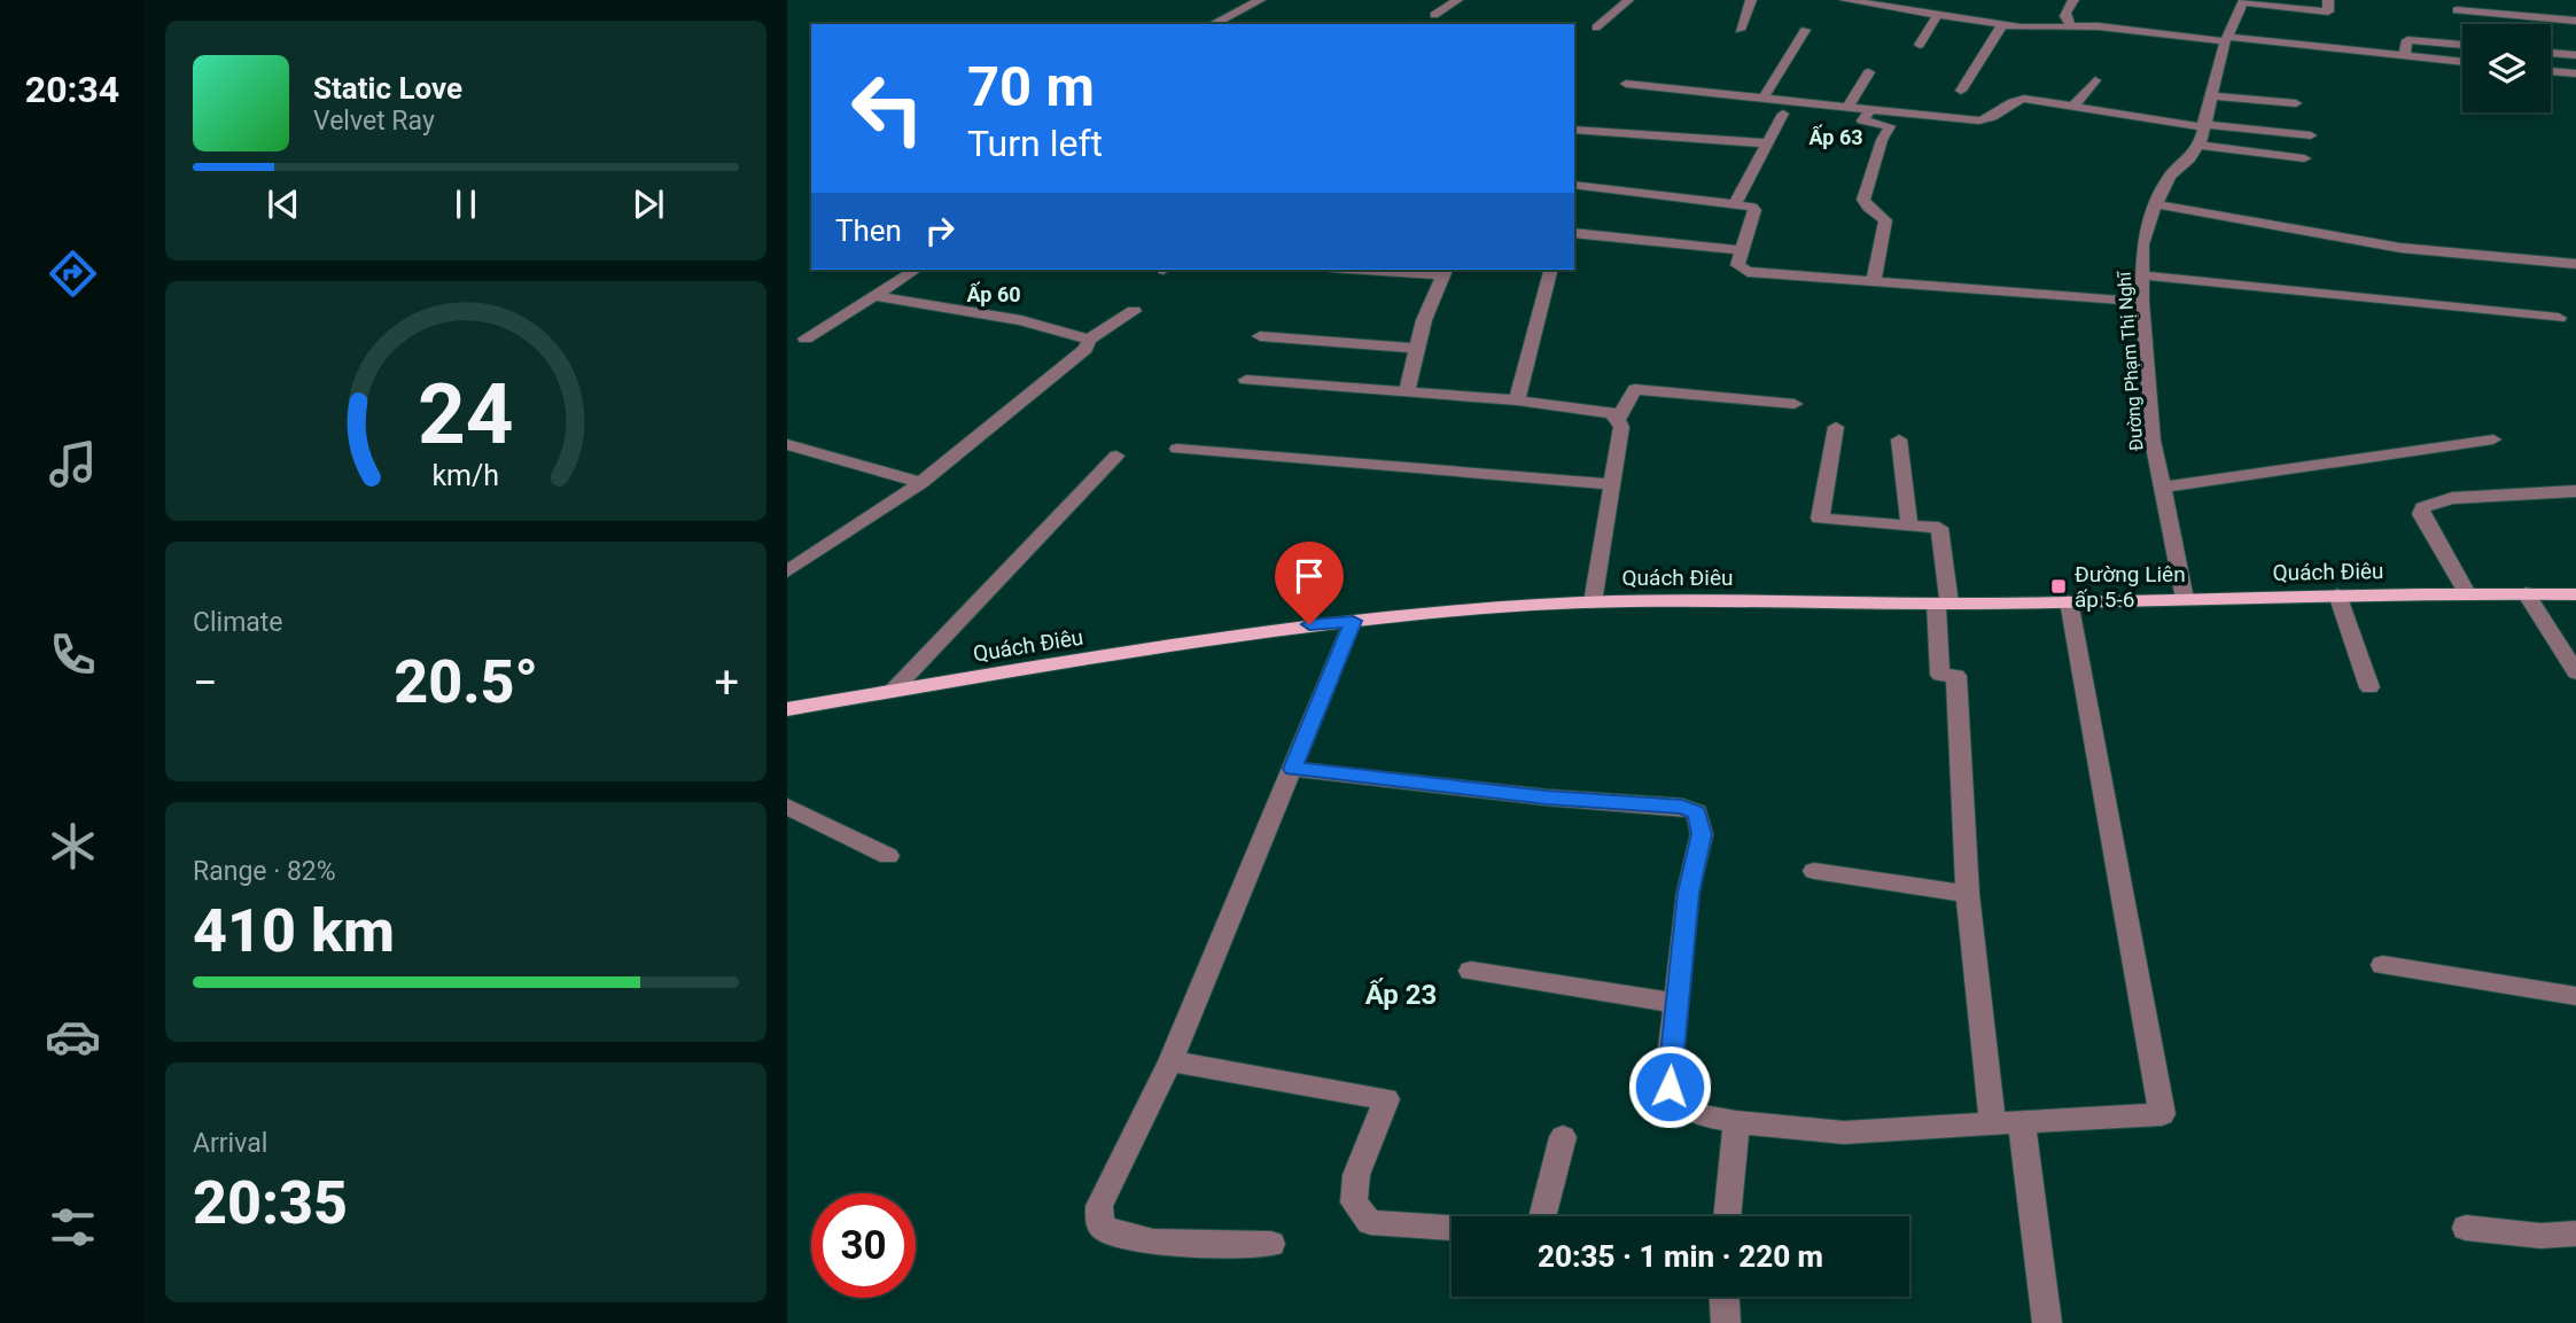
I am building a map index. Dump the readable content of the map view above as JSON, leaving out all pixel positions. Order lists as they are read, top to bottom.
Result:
{
  "streets": {
    "main road": ["Quách Điêu"],
    "street": ["Đường Phạm Thị Nghĩ"]
  },
  "crossings": [
    ["Đường Phạm Thị Nghĩ", "Quách Điêu"]
  ],
  "districts": ["Ấp 63", "Ấp 60", "Ấp 23"],
  "places": {
    "transit": ["Đường Liên ấp 5-6"]
  },
  "page": {
    "tabs": "20:34",
    "turn": ["70 m", "Turn left"],
    "song": ["Static Love", "Velvet Ray"],
    "then": "Then",
    "tile": [
      "Climate",
      ["Range · 82%", "410 km"],
      ["Arrival", "20:35"]
    ],
    "heat": ["−", "20.5°", "+"],
    "limit": "30",
    "trip": "20:35 · 1 min · 220 m",
    "gauge": ["24", "km/h"]
  }
}
